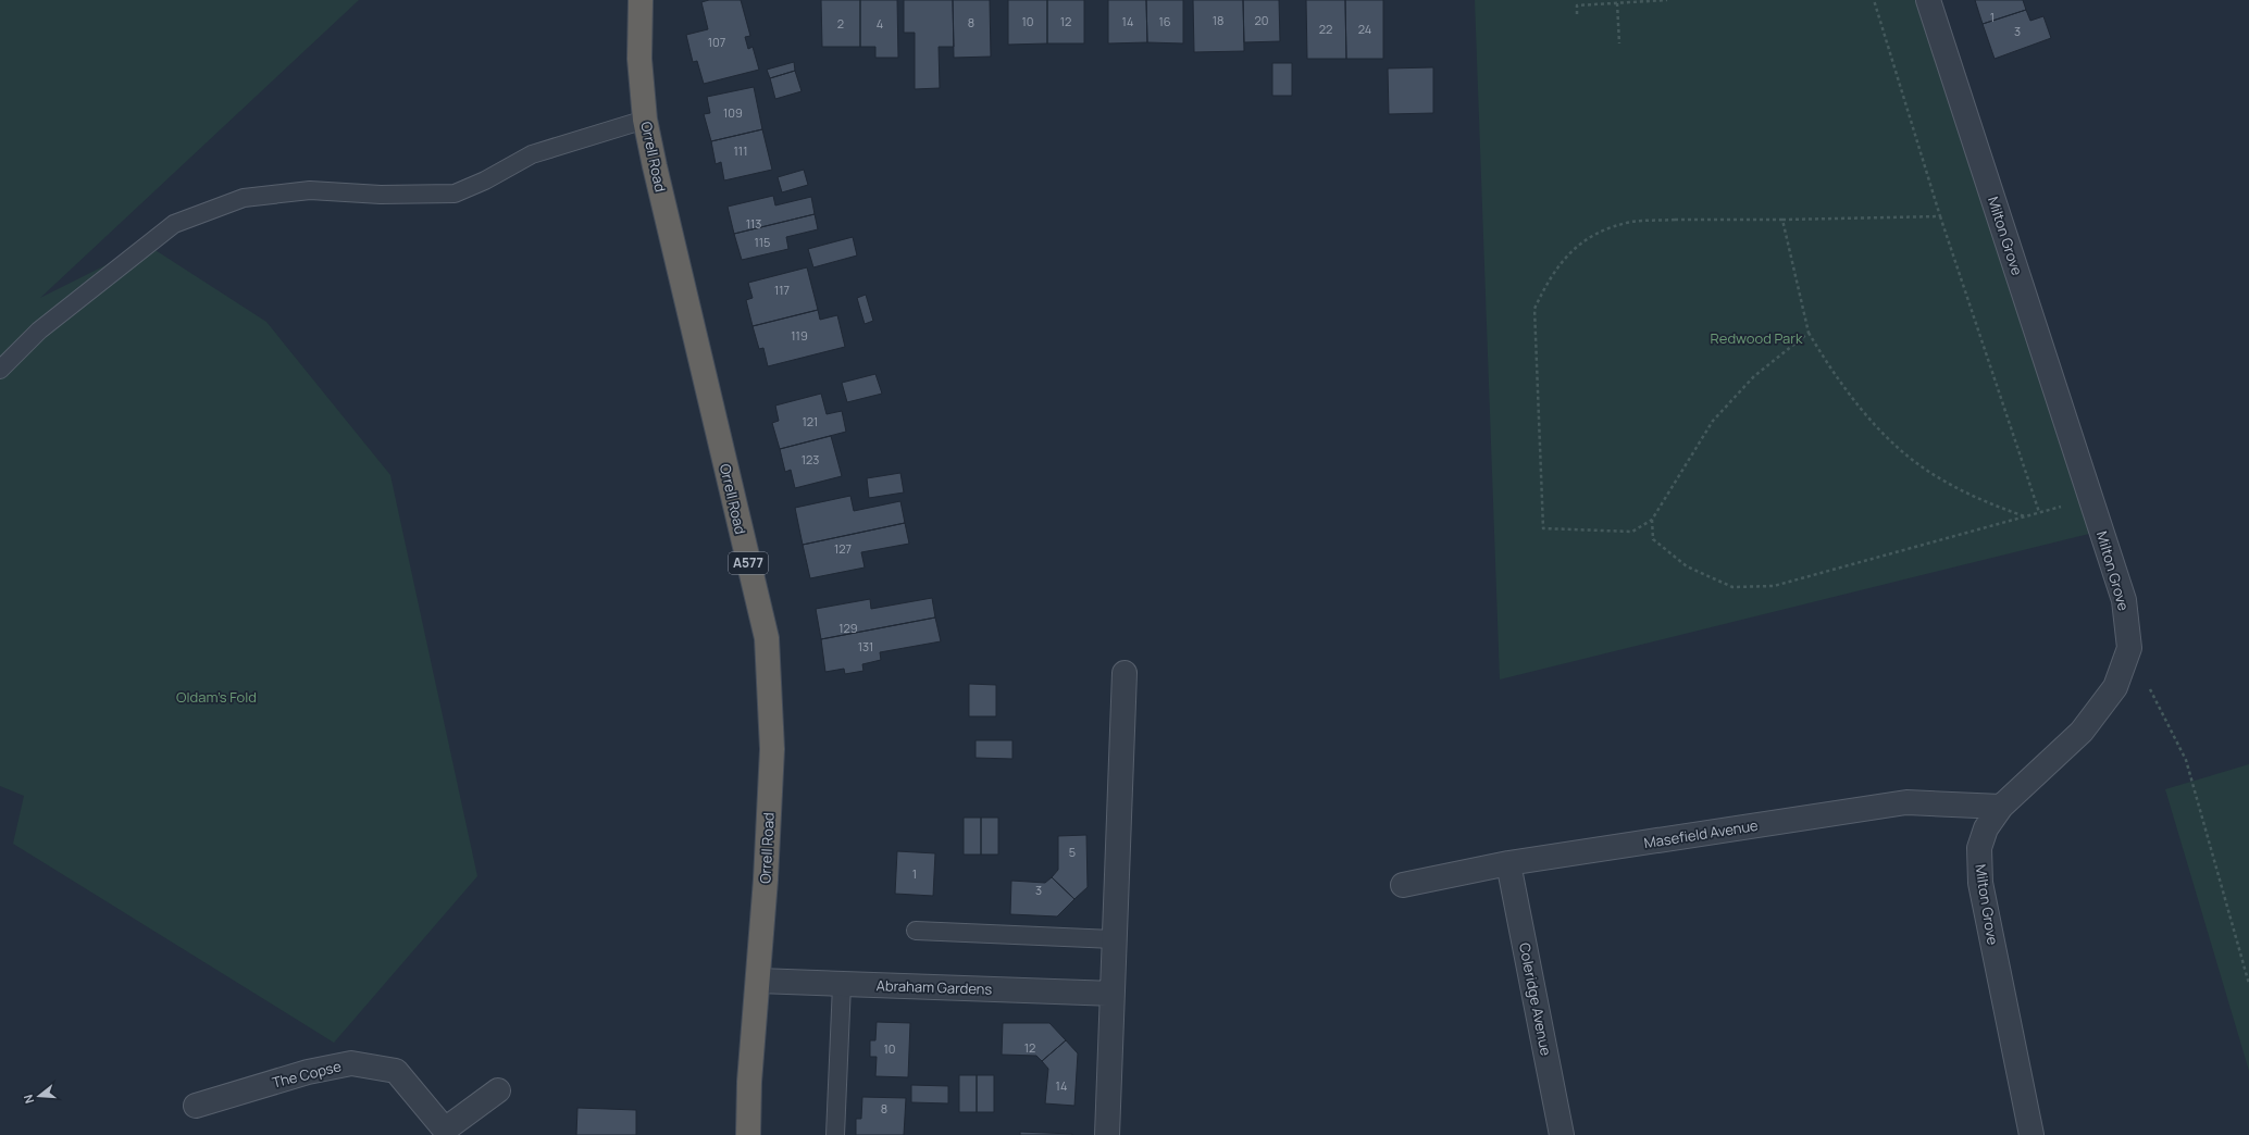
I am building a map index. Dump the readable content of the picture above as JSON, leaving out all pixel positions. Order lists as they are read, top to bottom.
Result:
{
  "streets": {
    "highway": ["Orrell Road", "A577"],
    "street": [
      "Milton Grove",
      "Masefield Avenue",
      "Abraham Gardens",
      "Coleridge Avenue",
      "The Copse"
    ]
  },
  "crossings": [
    ["Orrell Road", "Abraham Gardens"],
    ["Milton Grove", "Masefield Avenue"],
    ["Masefield Avenue", "Coleridge Avenue"]
  ],
  "parks": ["Redwood Park", "Oldam's Fold"],
  "house_numbers": [
    "1",
    "18",
    "20",
    "10",
    "12",
    "14",
    "16",
    "8",
    "2",
    "4",
    "22",
    "24",
    "3",
    "107",
    "109",
    "111",
    "113",
    "115",
    "117",
    "119",
    "121",
    "123",
    "127",
    "129",
    "131",
    "5",
    "1",
    "3",
    "12",
    "10",
    "14",
    "8"
  ],
  "north": "left"
}
